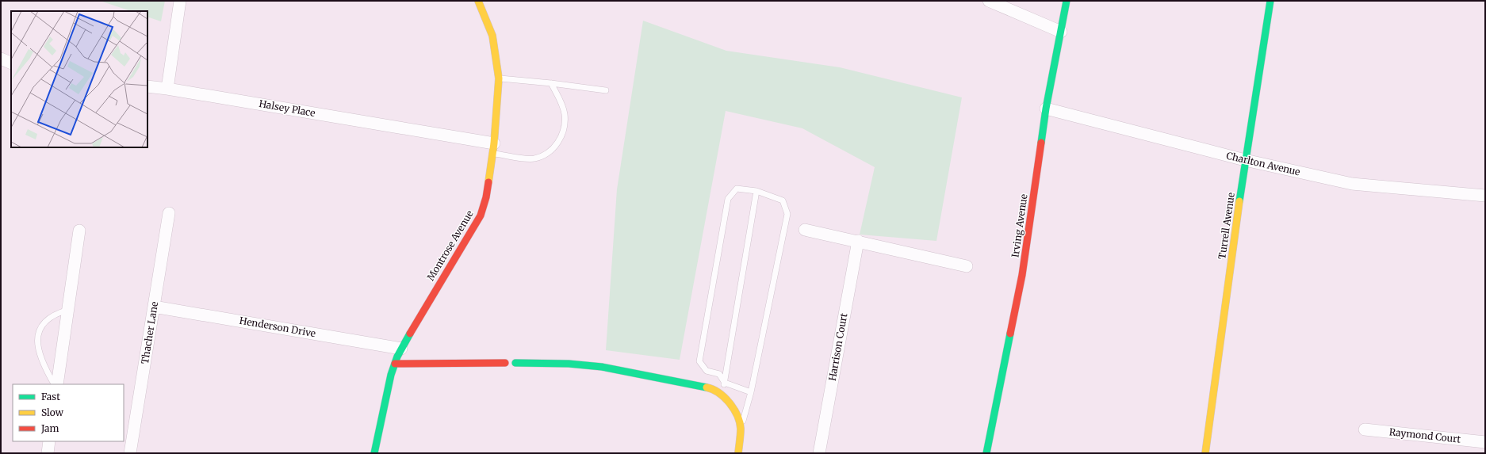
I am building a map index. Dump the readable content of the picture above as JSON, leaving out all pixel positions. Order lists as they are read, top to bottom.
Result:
{
  "streets": {
    "street": [
      "Halsey Place",
      "Charlton Avenue",
      "Irving Avenue",
      "Turrell Avenue",
      "Montrose Avenue",
      "Henderson Drive",
      "Thacher Lane",
      "Harrison Court",
      "Raymond Court"
    ]
  },
  "crossings": [
    ["Halsey Place", "Montrose Avenue"],
    ["Charlton Avenue", "Irving Avenue"],
    ["Charlton Avenue", "Turrell Avenue"],
    ["Montrose Avenue", "Henderson Drive"],
    ["Henderson Drive", "Thacher Lane"]
  ],
  "legend": ["Fast", "Slow", "Jam"]
}
